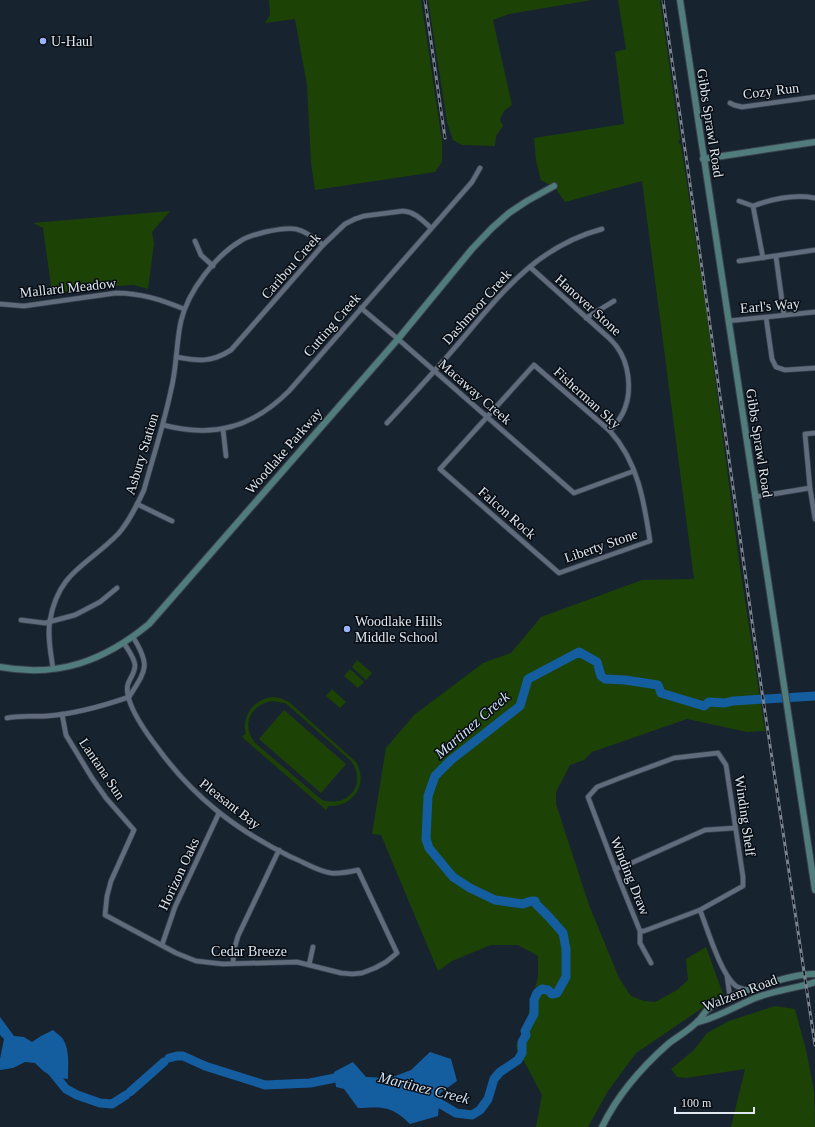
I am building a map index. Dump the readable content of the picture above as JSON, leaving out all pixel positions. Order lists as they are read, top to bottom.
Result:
{
  "streets": {
    "main road": ["Gibbs Sprawl Road", "Woodlake Parkway", "Walzem Road"],
    "street": [
      "Cozy Run",
      "Caribou Creek",
      "Mallard Meadow",
      "Hanover Stone",
      "Earl's Way",
      "Dashmoor Creek",
      "Cutting Creek",
      "Macaway Creek",
      "Fisherman Sky",
      "Asbury Station",
      "Falcon Rock",
      "Liberty Stone",
      "Lantana Sun",
      "Pleasant Bay",
      "Winding Shelf",
      "Horizon Oaks",
      "Winding Draw",
      "Cedar Breeze"
    ]
  },
  "crossings": [
    ["Gibbs Sprawl Road", "Earl's Way"],
    ["Caribou Creek", "Cutting Creek"],
    ["Caribou Creek", "Asbury Station"],
    ["Mallard Meadow", "Asbury Station"],
    ["Hanover Stone", "Dashmoor Creek"],
    ["Hanover Stone", "Fisherman Sky"],
    ["Dashmoor Creek", "Macaway Creek"],
    ["Cutting Creek", "Macaway Creek"],
    ["Cutting Creek", "Asbury Station"],
    ["Macaway Creek", "Fisherman Sky"],
    ["Macaway Creek", "Woodlake Parkway"],
    ["Macaway Creek", "Falcon Rock"],
    ["Fisherman Sky", "Falcon Rock"],
    ["Fisherman Sky", "Liberty Stone"],
    ["Woodlake Parkway", "Asbury Station"],
    ["Falcon Rock", "Liberty Stone"],
    ["Lantana Sun", "Cedar Breeze"],
    ["Pleasant Bay", "Horizon Oaks"],
    ["Pleasant Bay", "Cedar Breeze"],
    ["Winding Shelf", "Winding Draw"],
    ["Horizon Oaks", "Cedar Breeze"]
  ],
  "water": ["Martinez Creek"],
  "places": ["U-Haul", "Woodlake Hills Middle School"],
  "scale_bar": "100 m"
}
